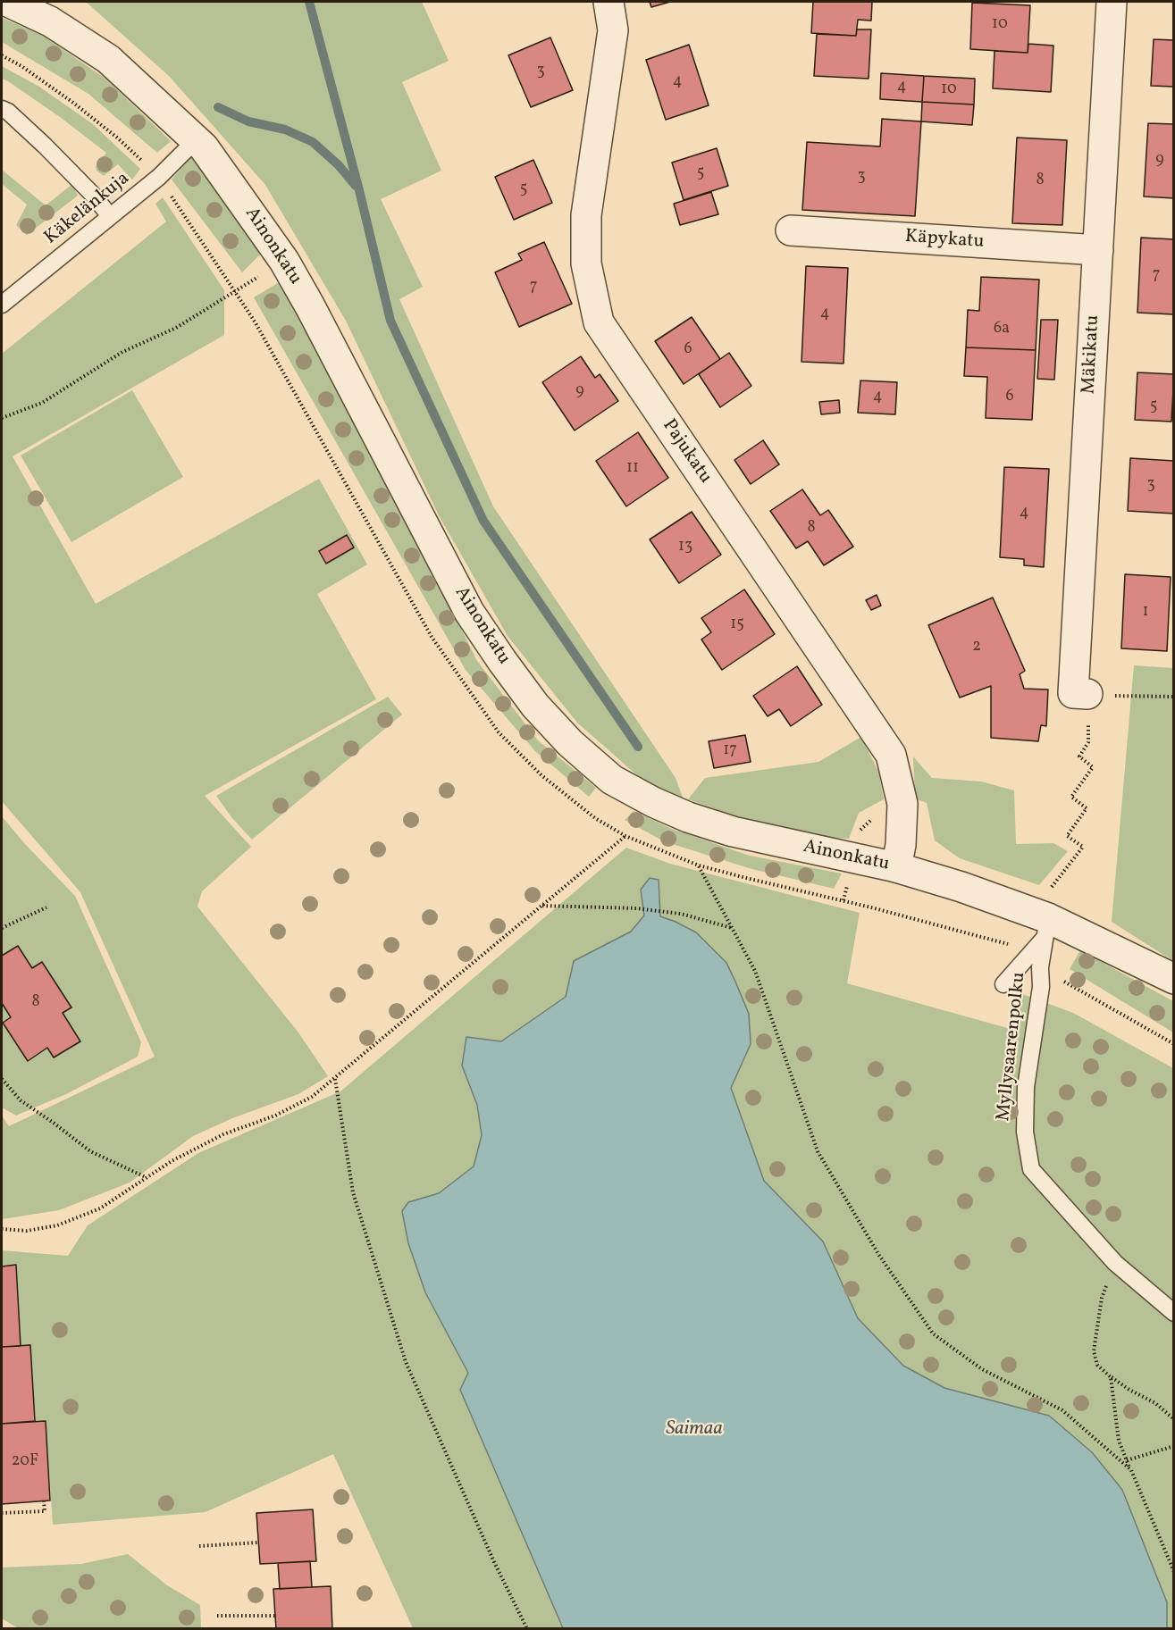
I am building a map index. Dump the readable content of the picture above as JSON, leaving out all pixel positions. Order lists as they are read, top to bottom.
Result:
{
  "streets": {
    "street": [
      "Käpykatu",
      "Ainonkatu",
      "Mäkikatu",
      "Pajukatu"
    ],
    "lane": ["Käkelänkuja", "Myllysaarenpolku"]
  },
  "crossings": [
    ["Käkelänkuja", "Ainonkatu"],
    ["Käpykatu", "Mäkikatu"],
    ["Ainonkatu", "Pajukatu"],
    ["Ainonkatu", "Myllysaarenpolku"]
  ],
  "water": ["Saimaa"],
  "house_numbers": [
    "10",
    "3",
    "4",
    "4",
    "10",
    "9",
    "5",
    "3",
    "8",
    "5",
    "7",
    "7",
    "4",
    "6a",
    "6",
    "9",
    "4",
    "6",
    "5",
    "11",
    "3",
    "4",
    "8",
    "13",
    "1",
    "15",
    "2",
    "17",
    "8",
    "20F"
  ]
}
